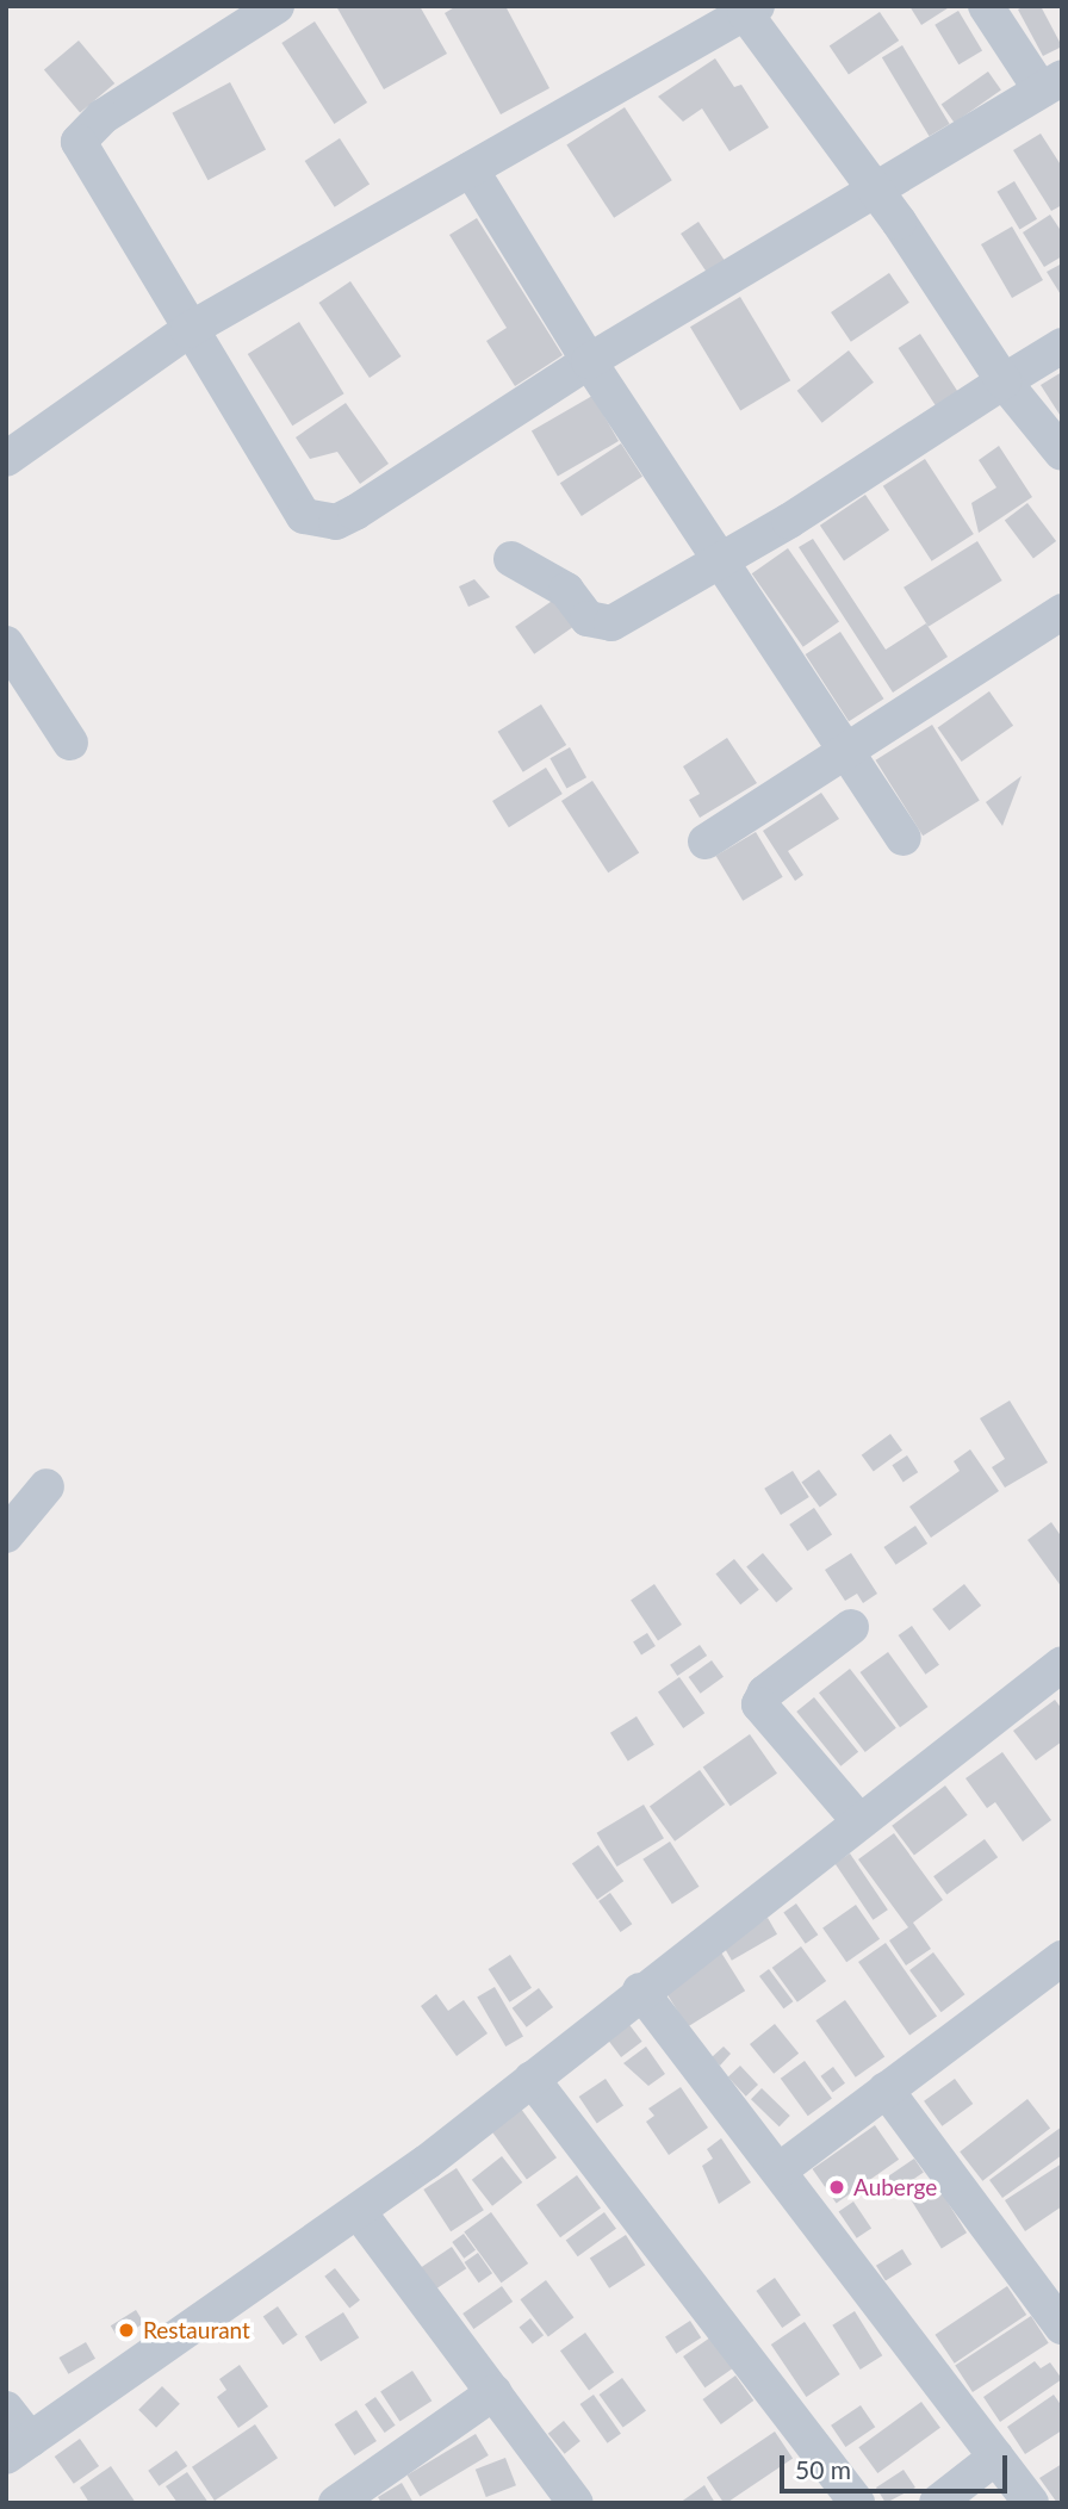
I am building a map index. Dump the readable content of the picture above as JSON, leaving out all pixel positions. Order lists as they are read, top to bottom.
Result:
{
  "places": ["Auberge", "Restaurant"],
  "scale_bar": "50 m"
}
